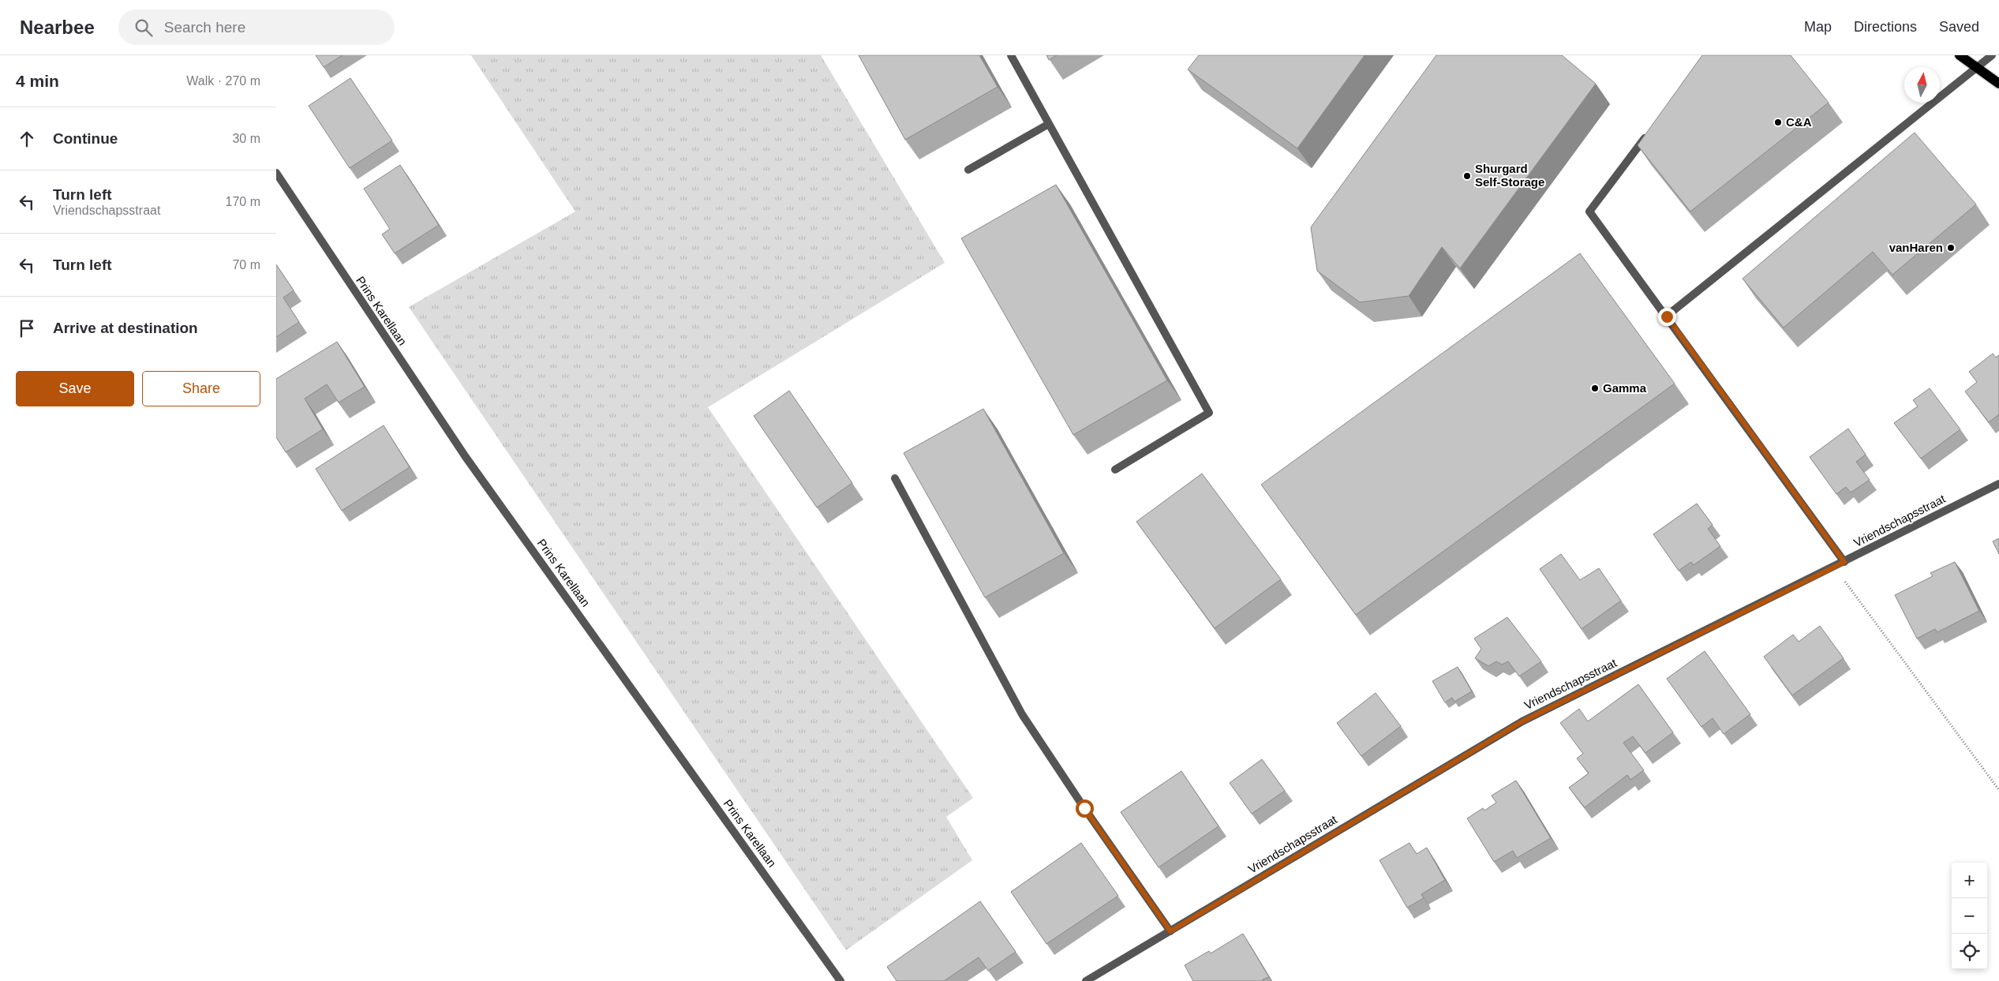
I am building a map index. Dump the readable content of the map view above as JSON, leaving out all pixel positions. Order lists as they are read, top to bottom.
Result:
{
  "streets": {
    "street": ["Prins Karellaan", "Vriendschapsstraat"]
  },
  "places": [
    "C&A",
    "Shurgard Self-Storage",
    "vanHaren",
    "Gamma"
  ],
  "north": "top",
  "page": {
    "header": "Nearbee",
    "search": "Search here",
    "nav": ["Map", "Directions", "Saved"],
    "heading": ["4 min", "Walk · 270 m"],
    "list": [
      ["Continue", "30 m"],
      ["Turn left", "Vriendschapsstraat", "170 m"],
      ["Turn left", "70 m"],
      "Arrive at destination"
    ],
    "buttons": ["Save", "Share"],
    "map_buttons": ["+", "−"]
  }
}
